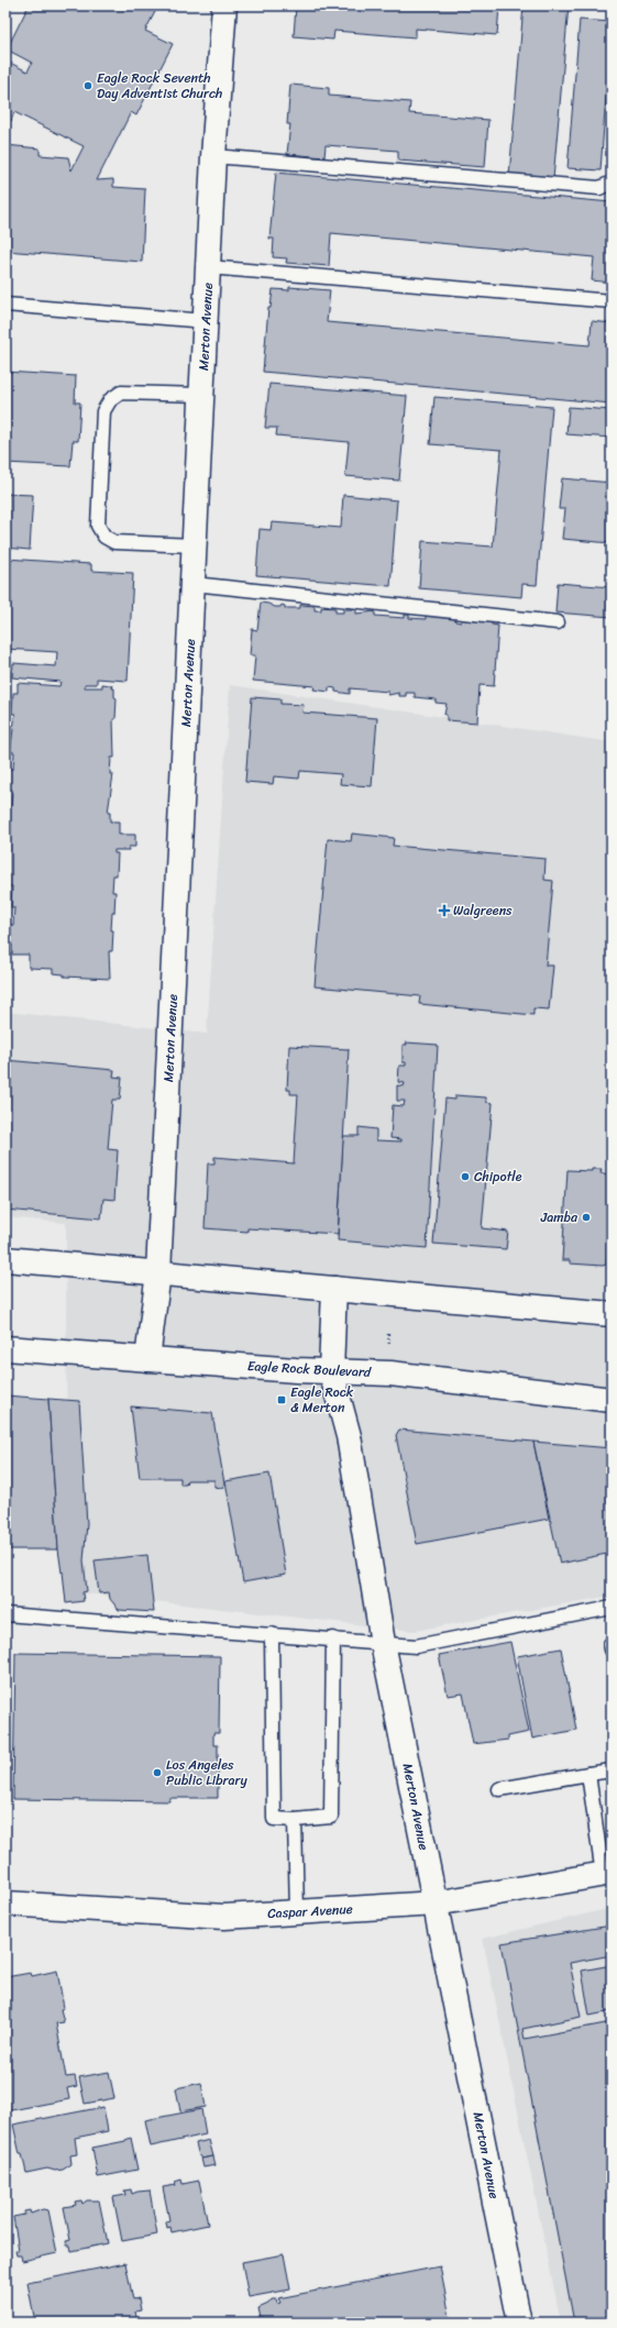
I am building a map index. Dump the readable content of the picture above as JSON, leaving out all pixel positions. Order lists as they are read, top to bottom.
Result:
{
  "streets": {
    "street": ["Merton Avenue", "Eagle Rock Boulevard", "Caspar Avenue"]
  },
  "crossings": [
    ["Merton Avenue", "Eagle Rock Boulevard"],
    ["Merton Avenue", "Caspar Avenue"]
  ],
  "places": {
    "other": [
      "Eagle Rock Seventh Day Adventist Church",
      "Chipotle",
      "Jamba",
      "Los Angeles Public Library"
    ],
    "health": ["Walgreens"],
    "transit": ["Eagle Rock & Merton"]
  }
}
